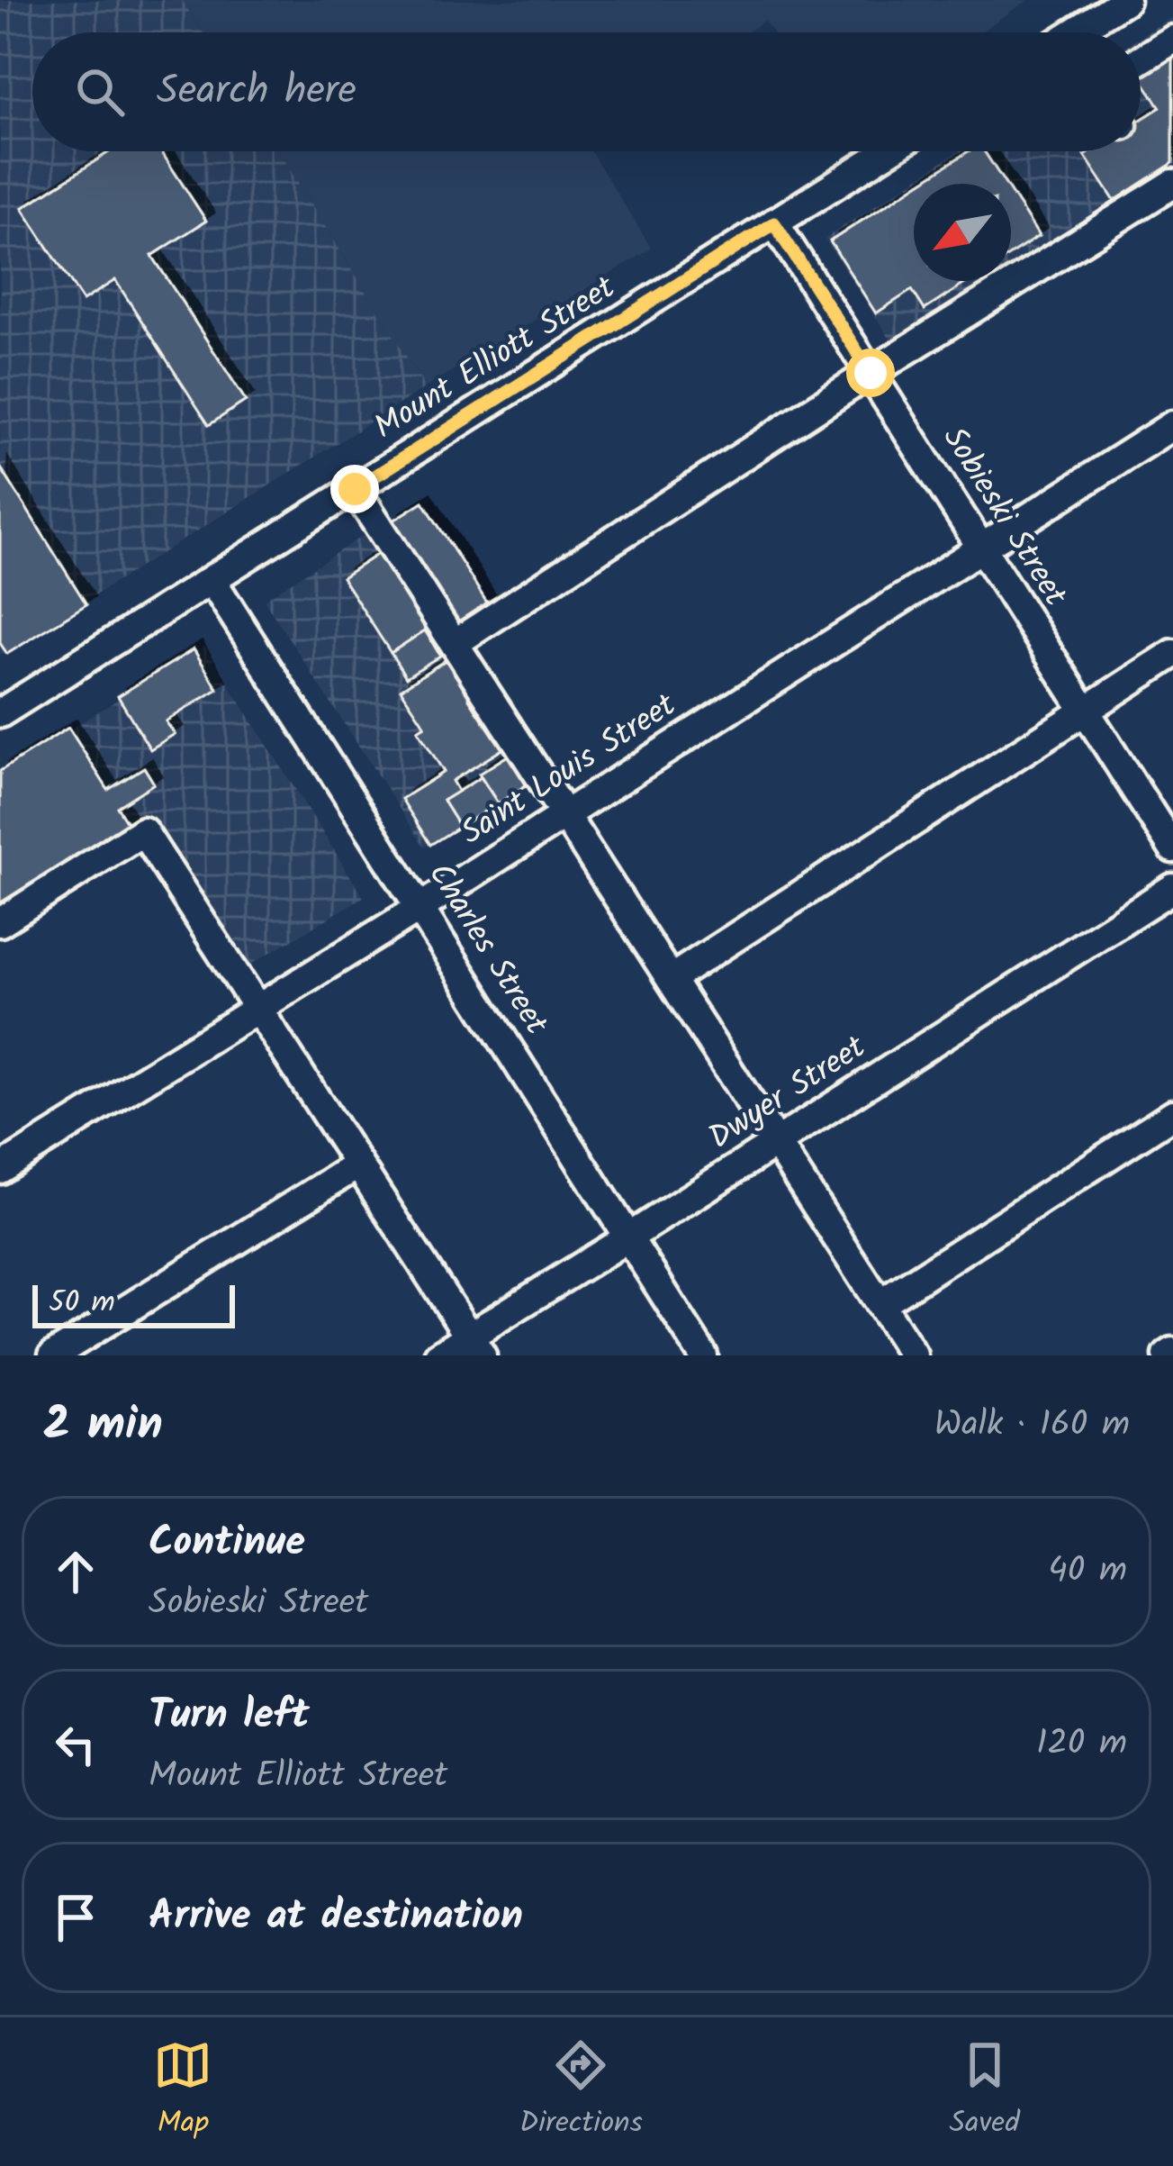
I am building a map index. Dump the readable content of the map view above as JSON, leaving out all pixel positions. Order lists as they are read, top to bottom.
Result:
{
  "streets": {
    "street": [
      "Mount Elliott Street",
      "Sobieski Street",
      "Saint Louis Street",
      "Charles Street",
      "Dwyer Street"
    ]
  },
  "crossings": [
    ["Mount Elliott Street", "Sobieski Street"],
    ["Mount Elliott Street", "Charles Street"],
    ["Sobieski Street", "Saint Louis Street"],
    ["Saint Louis Street", "Charles Street"],
    ["Charles Street", "Dwyer Street"]
  ],
  "scale_bar": "50 m",
  "north": "bottom left",
  "page": {
    "search": "Search here",
    "scale": "50 m",
    "heading": ["2 min", "Walk · 160 m"],
    "list": [
      ["Continue", "Sobieski Street", "40 m"],
      ["Turn left", "Mount Elliott Street", "120 m"],
      "Arrive at destination"
    ],
    "nav": ["Map", "Directions", "Saved"]
  }
}
